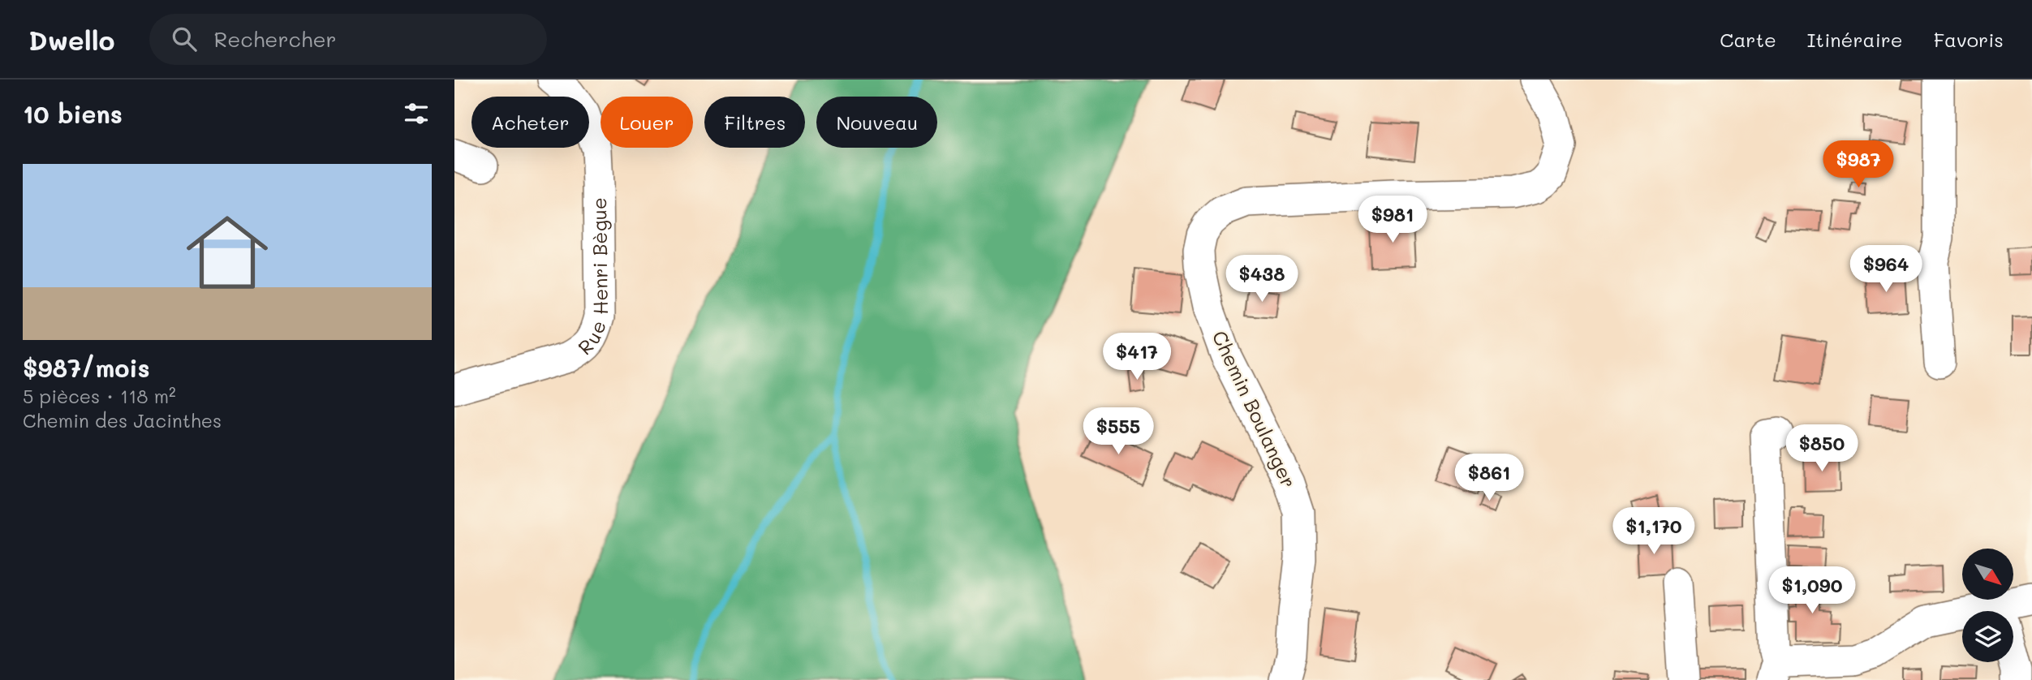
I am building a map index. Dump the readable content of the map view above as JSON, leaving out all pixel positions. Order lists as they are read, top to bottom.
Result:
{
  "streets": {
    "street": ["Rue Henri Bègue", "Chemin Boulanger"]
  },
  "north": "bottom right",
  "page": {
    "header": "Dwello",
    "search": "Rechercher",
    "nav": ["Carte", "Itinéraire", "Favoris"],
    "heading": "10 biens",
    "chip": [
      "Acheter",
      "Louer",
      "Filtres",
      "Nouveau"
    ],
    "price": [
      "$987",
      "$981",
      "$964",
      "$438",
      "$417",
      "$555",
      "$850",
      "$861",
      "$1,170",
      "$1,090"
    ],
    "list": [
      {
        "name": "$987/mois",
        "note": "5 pièces · 118 m² · Chemin des Jacinthes"
      }
    ]
  }
}
